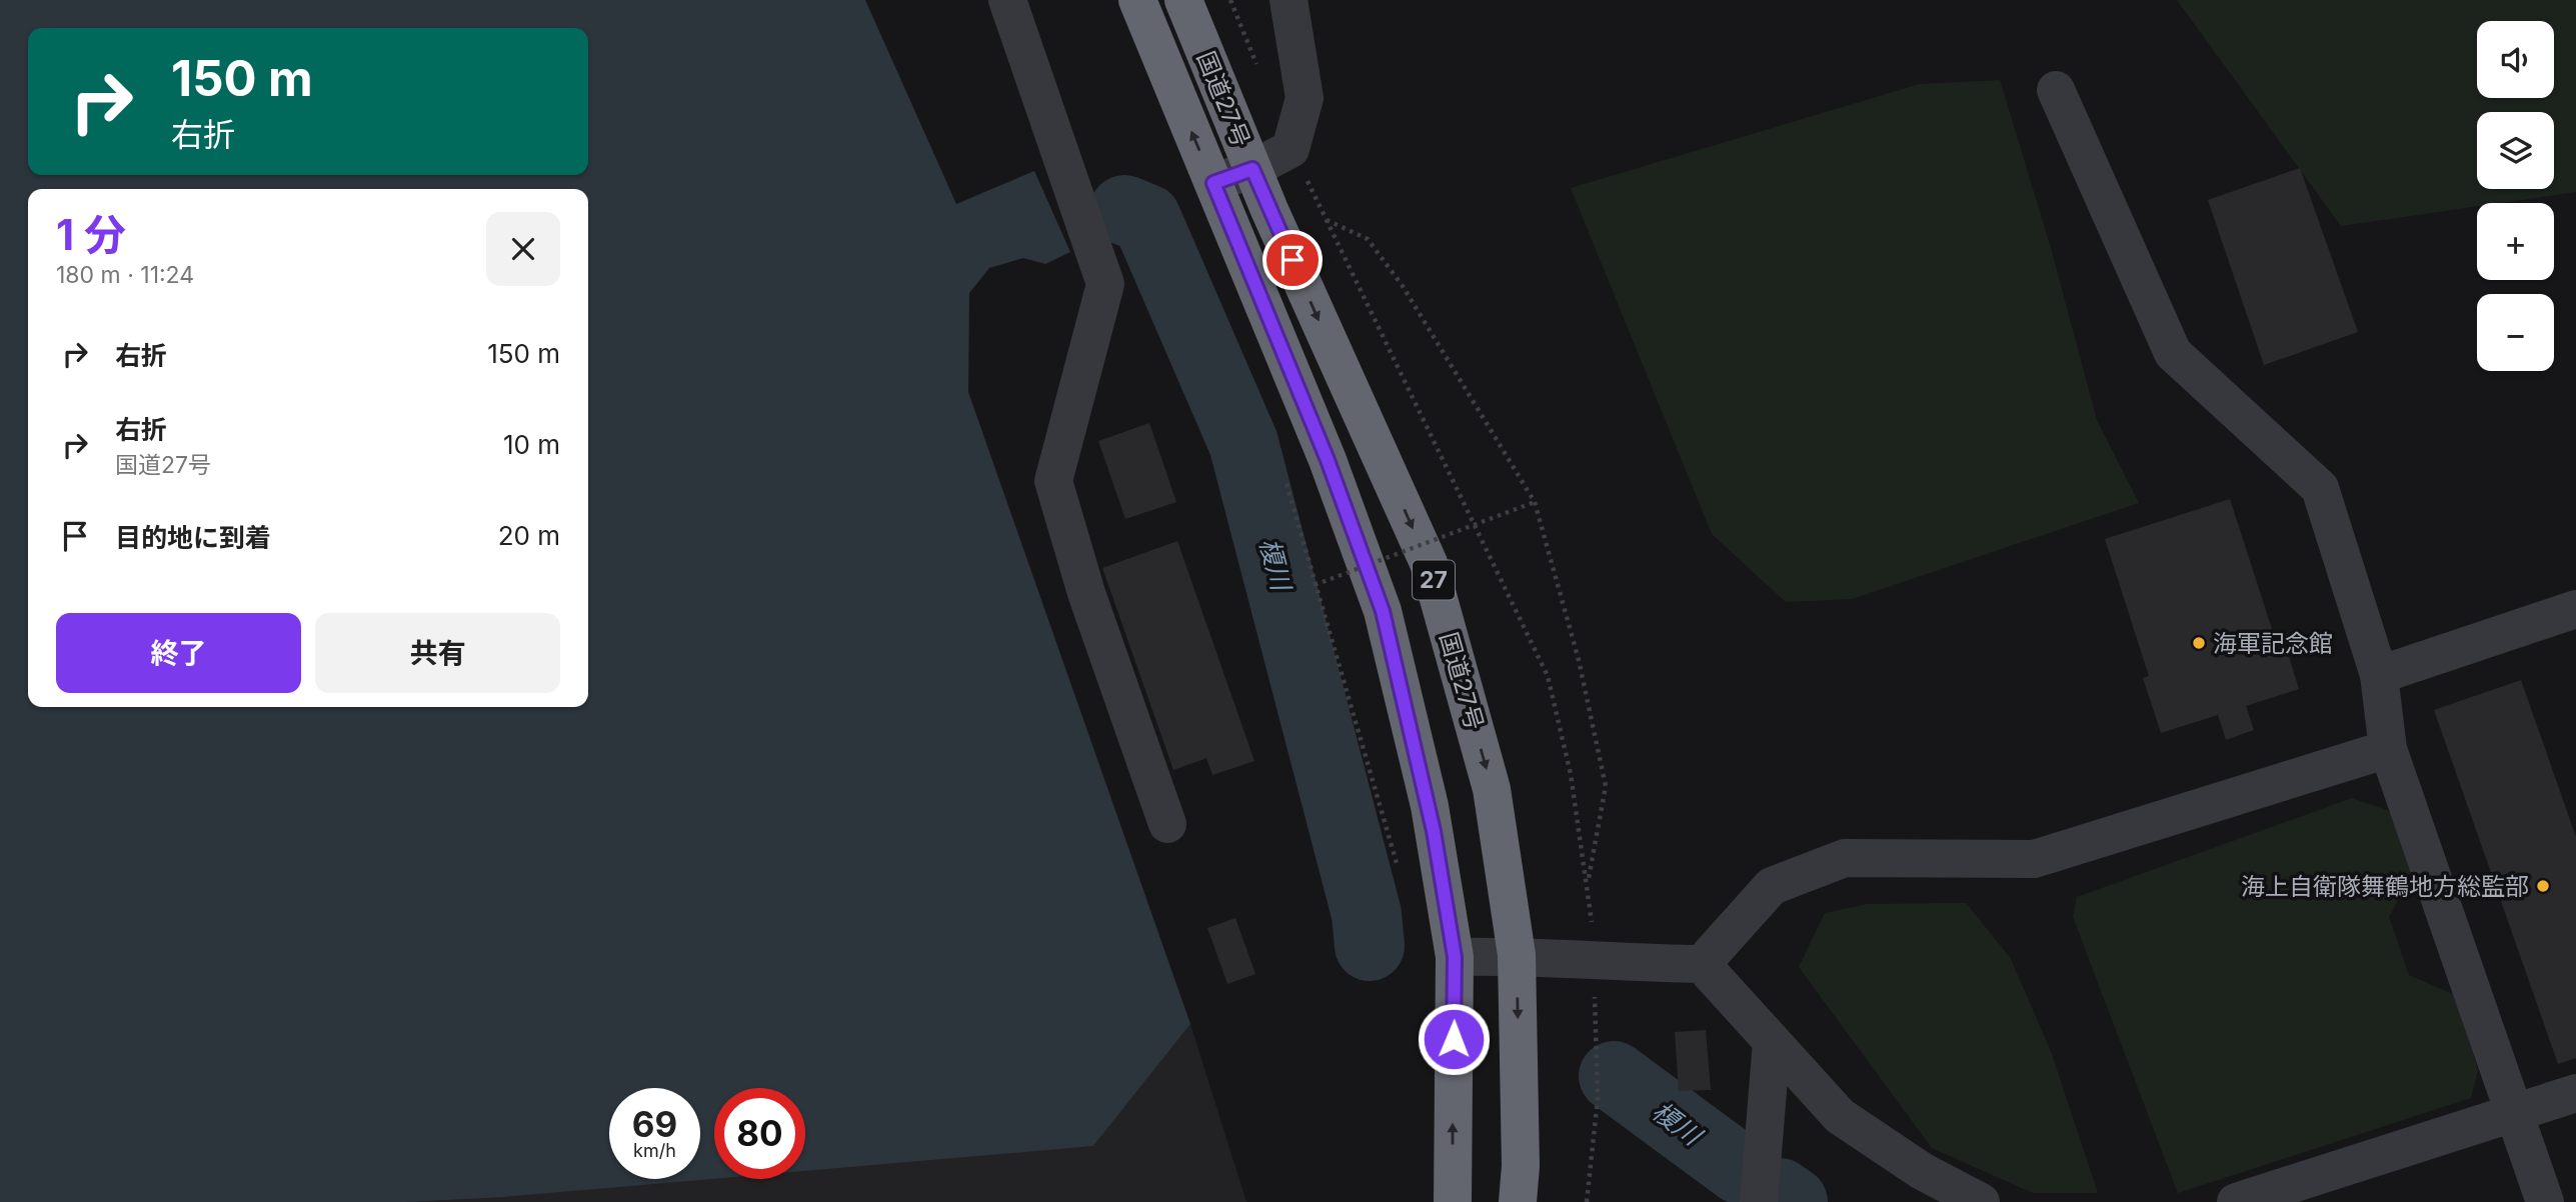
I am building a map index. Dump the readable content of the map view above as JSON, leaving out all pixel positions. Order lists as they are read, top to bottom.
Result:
{
  "streets": {
    "highway": ["国道27号", "27"]
  },
  "water": ["榎川"],
  "places": ["海軍記念館", "海上自衛隊舞鶴地方総監部"],
  "page": {
    "map_buttons": ["+", "−"],
    "turn": ["150 m", "右折"],
    "heading": ["1 分", "180 m · 11:24"],
    "list": [
      {
        "name": "右折",
        "value": "150 m"
      },
      {
        "name": "右折",
        "note": "国道27号",
        "value": "10 m"
      },
      {
        "name": "目的地に到着",
        "value": "20 m"
      }
    ],
    "buttons": ["終了", "共有"],
    "speed": "69 km/h",
    "limit": "80"
  }
}
